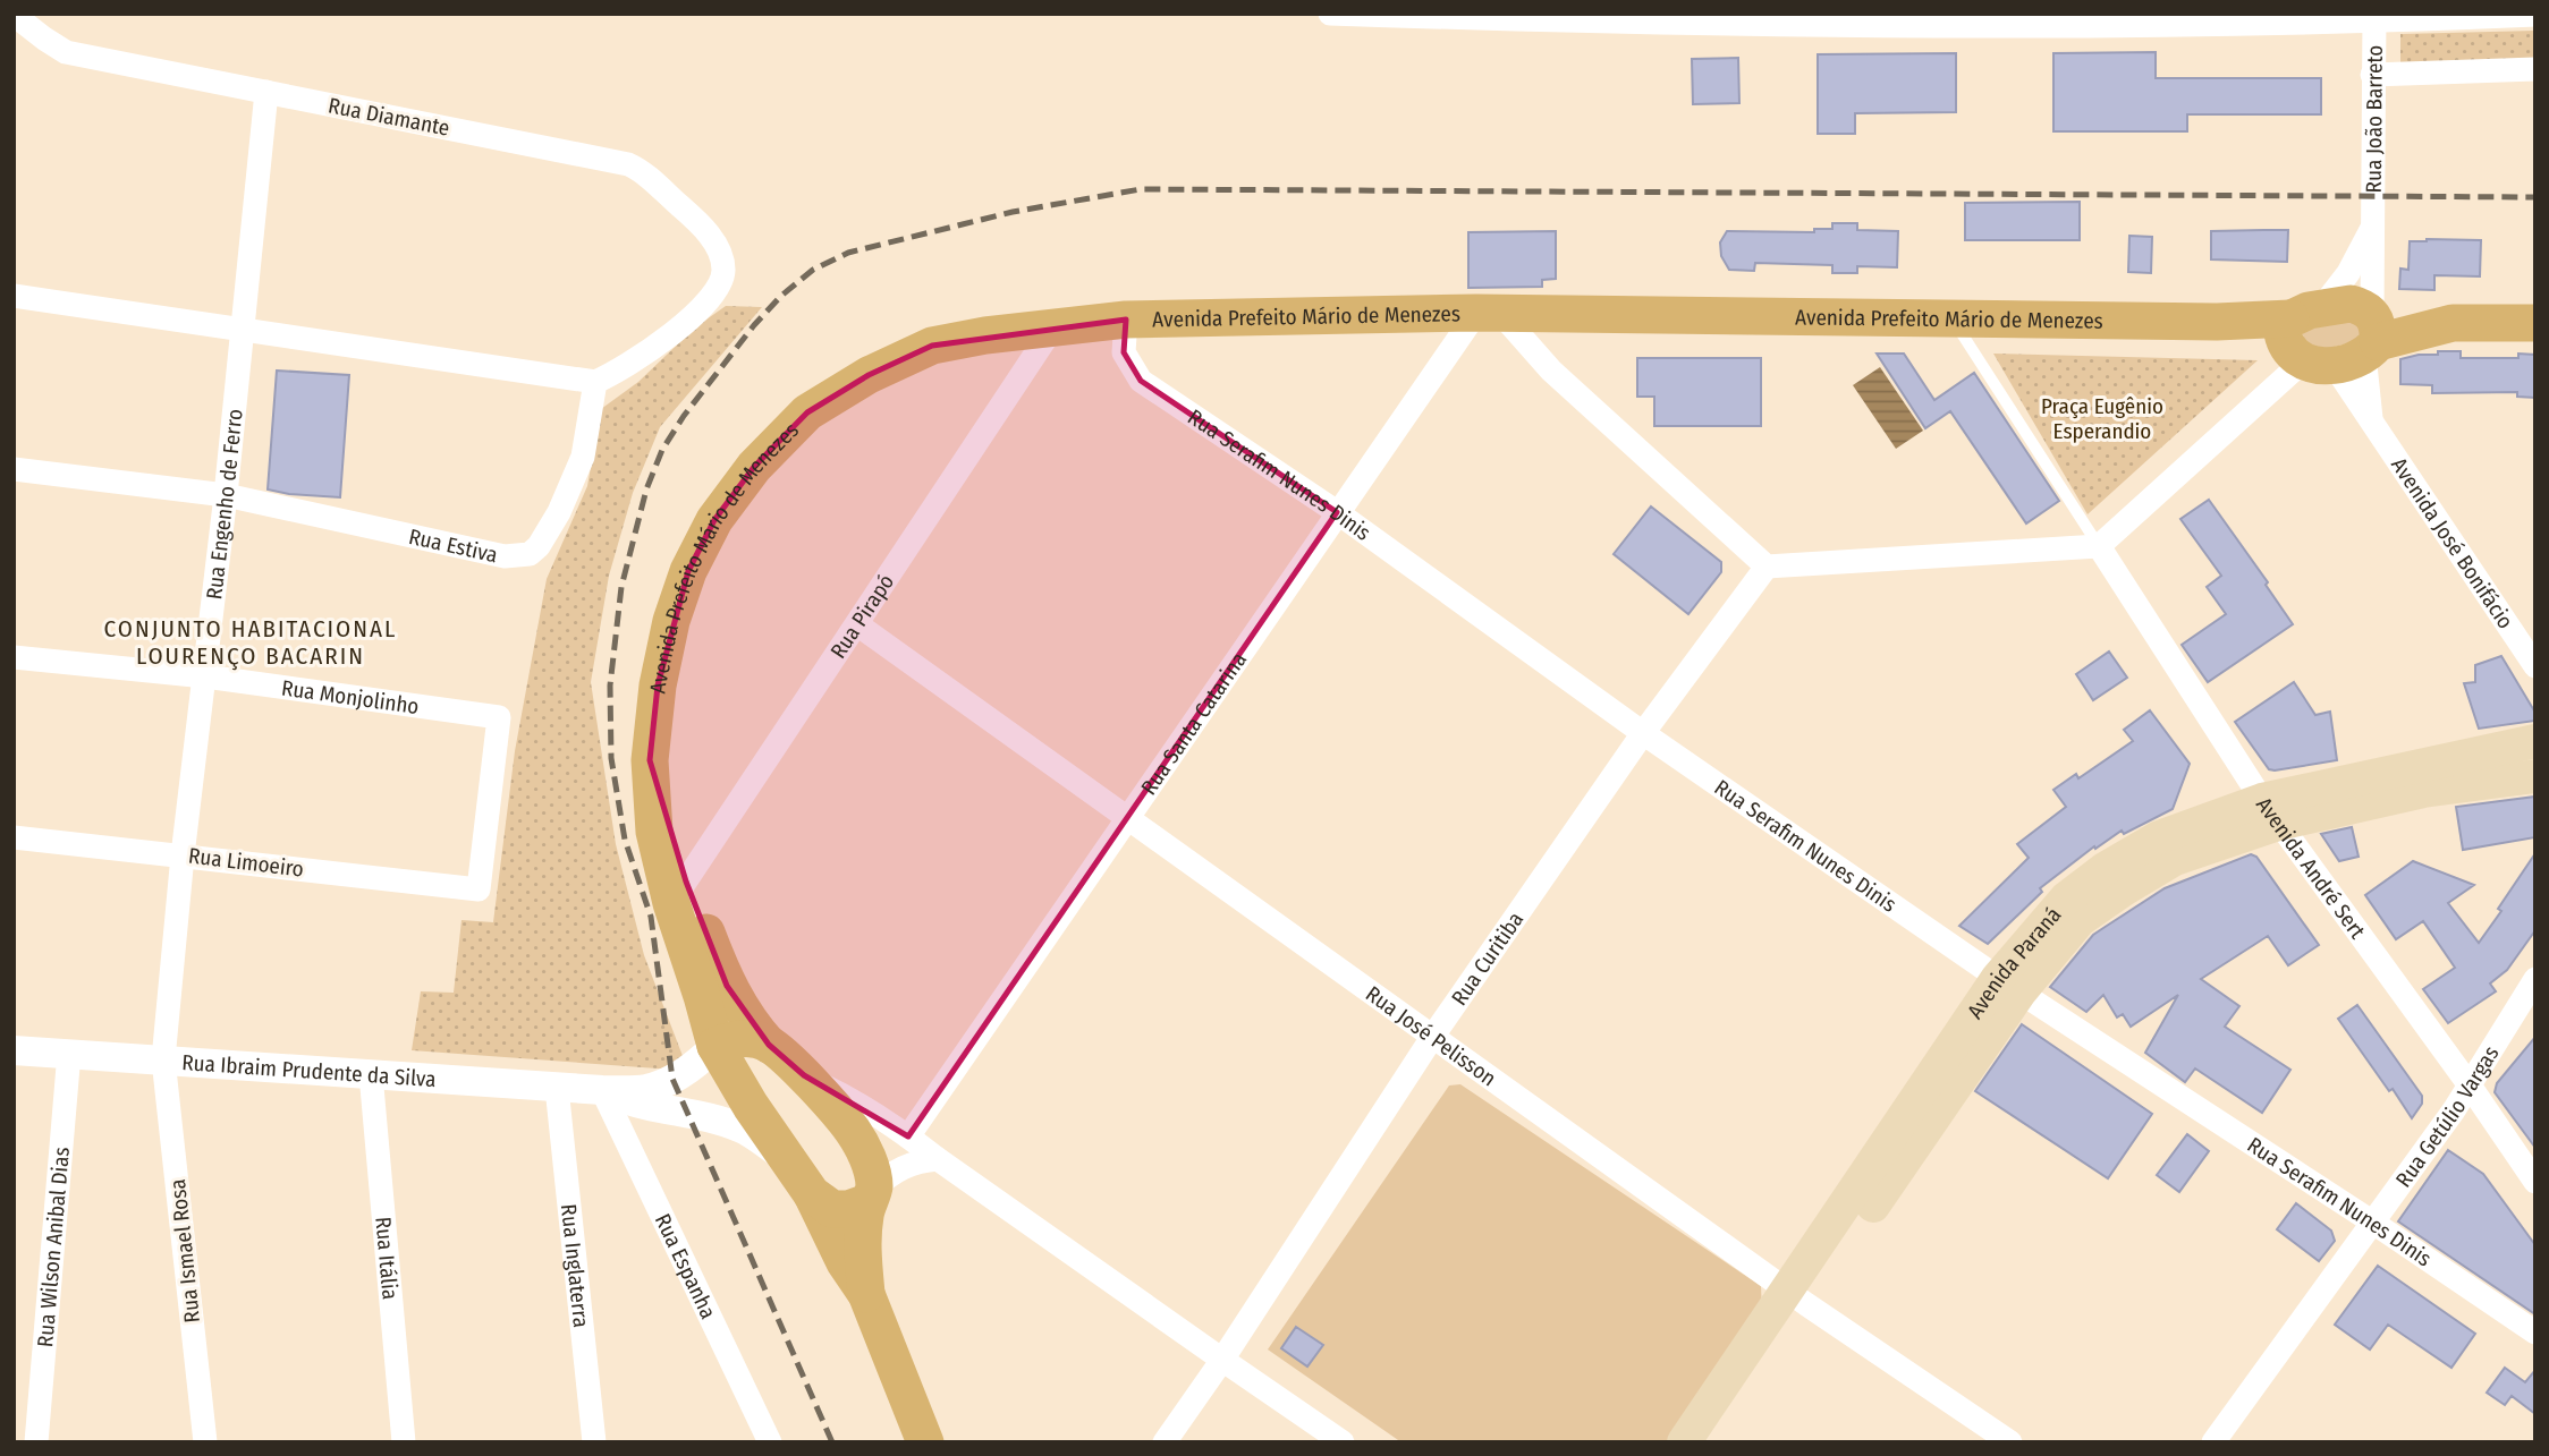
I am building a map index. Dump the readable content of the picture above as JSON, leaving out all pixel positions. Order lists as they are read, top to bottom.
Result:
{
  "streets": {
    "main road": ["Avenida Prefeito Mário de Menezes", "Avenida Paraná"],
    "street": [
      "Rua Diamante",
      "Rua João Barreto",
      "Rua Serafim Nunes Dinis",
      "Rua Engenho de Ferro",
      "Avenida José Bonifácio",
      "Rua Estiva",
      "Rua Pirapó",
      "Rua Monjolinho",
      "Rua Santa Catarina",
      "Rua Limoeiro",
      "Avenida André Sert",
      "Rua Curitiba",
      "Rua José Pelisson",
      "Rua Ibraim Prudente da Silva",
      "Rua Getúlio Vargas",
      "Rua Wilson Anibal Dias",
      "Rua Ismael Rosa",
      "Rua Itália",
      "Rua Inglaterra",
      "Rua Espanha"
    ]
  },
  "crossings": [
    ["Rua Diamante", "Rua Engenho de Ferro"],
    ["Rua Diamante", "Rua Estiva"],
    ["Rua João Barreto", "Avenida Prefeito Mário de Menezes"],
    ["Rua João Barreto", "Avenida José Bonifácio"],
    ["Avenida Prefeito Mário de Menezes", "Rua Serafim Nunes Dinis"],
    ["Avenida Prefeito Mário de Menezes", "Rua Pirapó"],
    ["Avenida Prefeito Mário de Menezes", "Rua Santa Catarina"],
    ["Avenida Prefeito Mário de Menezes", "Rua Ibraim Prudente da Silva"],
    ["Rua Serafim Nunes Dinis", "Rua Santa Catarina"],
    ["Rua Serafim Nunes Dinis", "Rua Curitiba"],
    ["Rua Serafim Nunes Dinis", "Avenida Paraná"],
    ["Rua Serafim Nunes Dinis", "Rua Getúlio Vargas"],
    ["Rua Engenho de Ferro", "Rua Estiva"],
    ["Rua Engenho de Ferro", "Rua Monjolinho"],
    ["Rua Engenho de Ferro", "Rua Limoeiro"],
    ["Rua Engenho de Ferro", "Rua Ibraim Prudente da Silva"],
    ["Rua Engenho de Ferro", "Rua Ismael Rosa"],
    ["Rua Pirapó", "Rua José Pelisson"],
    ["Rua Monjolinho", "Rua Limoeiro"],
    ["Rua Santa Catarina", "Rua José Pelisson"],
    ["Avenida André Sert", "Avenida Paraná"],
    ["Avenida André Sert", "Rua Getúlio Vargas"],
    ["Rua Curitiba", "Rua José Pelisson"],
    ["Avenida Paraná", "Rua José Pelisson"],
    ["Rua Ibraim Prudente da Silva", "Rua Wilson Anibal Dias"],
    ["Rua Ibraim Prudente da Silva", "Rua Ismael Rosa"],
    ["Rua Ibraim Prudente da Silva", "Rua Itália"],
    ["Rua Ibraim Prudente da Silva", "Rua Inglaterra"],
    ["Rua Ibraim Prudente da Silva", "Rua Espanha"]
  ],
  "districts": ["CONJUNTO HABITACIONAL LOURENÇO BACARIN"],
  "parks": ["Praça Eugênio Esperandio"]
}
